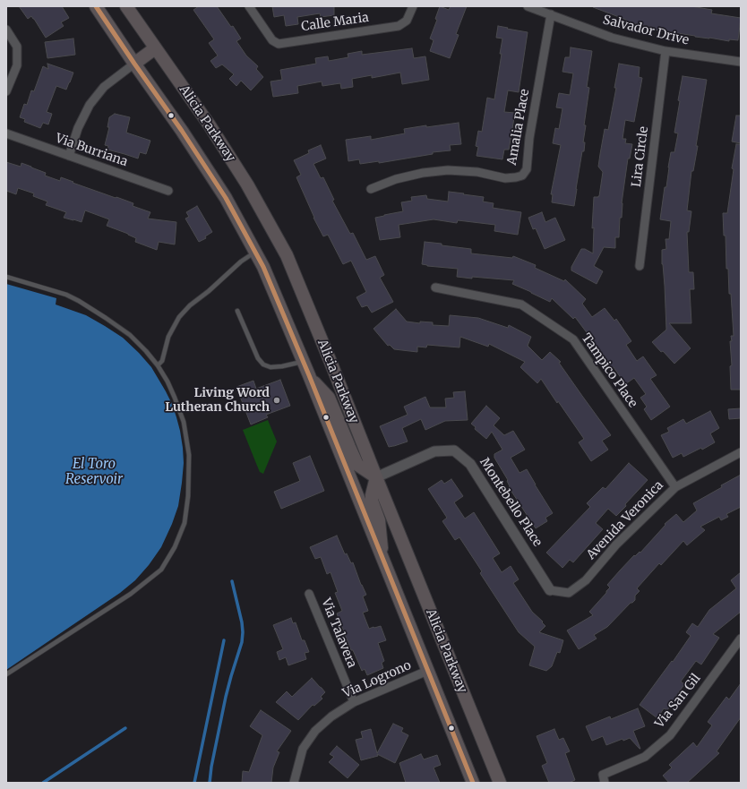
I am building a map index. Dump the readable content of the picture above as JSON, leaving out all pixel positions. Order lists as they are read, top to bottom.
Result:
{
  "streets": {
    "main road": ["Alicia Parkway"],
    "street": [
      "Calle Maria",
      "Salvador Drive",
      "Amalia Place",
      "Via Burriana",
      "Lira Circle",
      "Tampico Place",
      "Montebello Place",
      "Avenida Veronica",
      "Via Talavera",
      "Via Logrono",
      "Via San Gil"
    ]
  },
  "crossings": [
    ["Salvador Drive", "Amalia Place"],
    ["Salvador Drive", "Lira Circle"],
    ["Alicia Parkway", "Montebello Place"],
    ["Alicia Parkway", "Via Logrono"],
    ["Tampico Place", "Avenida Veronica"],
    ["Montebello Place", "Avenida Veronica"],
    ["Via Talavera", "Via Logrono"]
  ],
  "water": ["El Toro Reservoir"],
  "places": ["Living Word Lutheran Church"]
}
